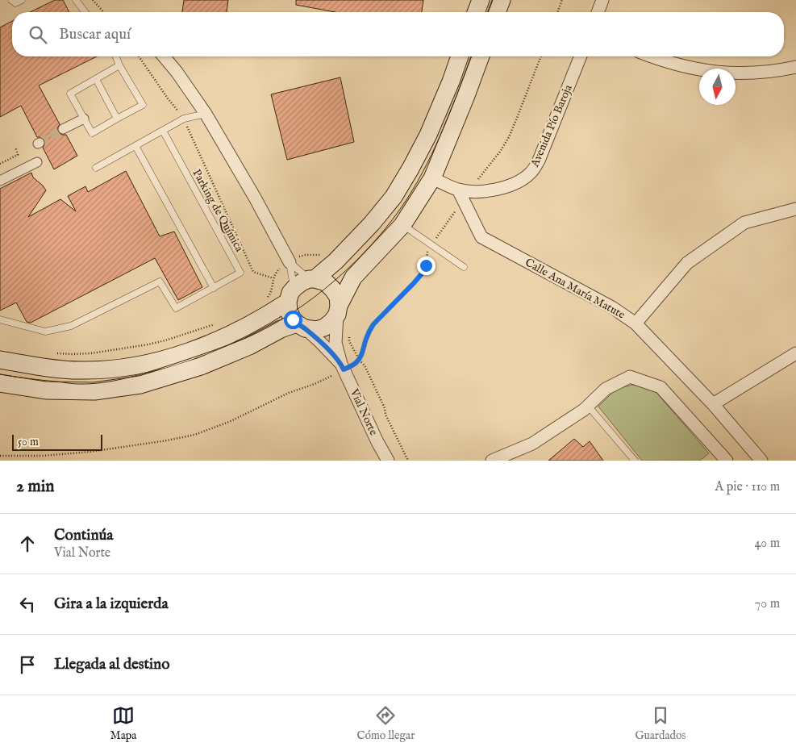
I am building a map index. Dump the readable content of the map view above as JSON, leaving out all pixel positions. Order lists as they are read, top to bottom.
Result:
{
  "streets": {
    "street": ["Avenida Pío Baroja", "Calle Ana María Matute", "Vial Norte"],
    "lane": ["Parking de Química"]
  },
  "crossings": [
    ["Avenida Pío Baroja", "Calle Ana María Matute"]
  ],
  "scale_bar": "50 m",
  "north": "bottom",
  "page": {
    "search": "Buscar aquí",
    "scale": "50 m",
    "heading": ["2 min", "A pie · 110 m"],
    "list": [
      ["Continúa", "Vial Norte", "40 m"],
      ["Gira a la izquierda", "70 m"],
      "Llegada al destino"
    ],
    "nav": ["Mapa", "Cómo llegar", "Guardados"]
  }
}
